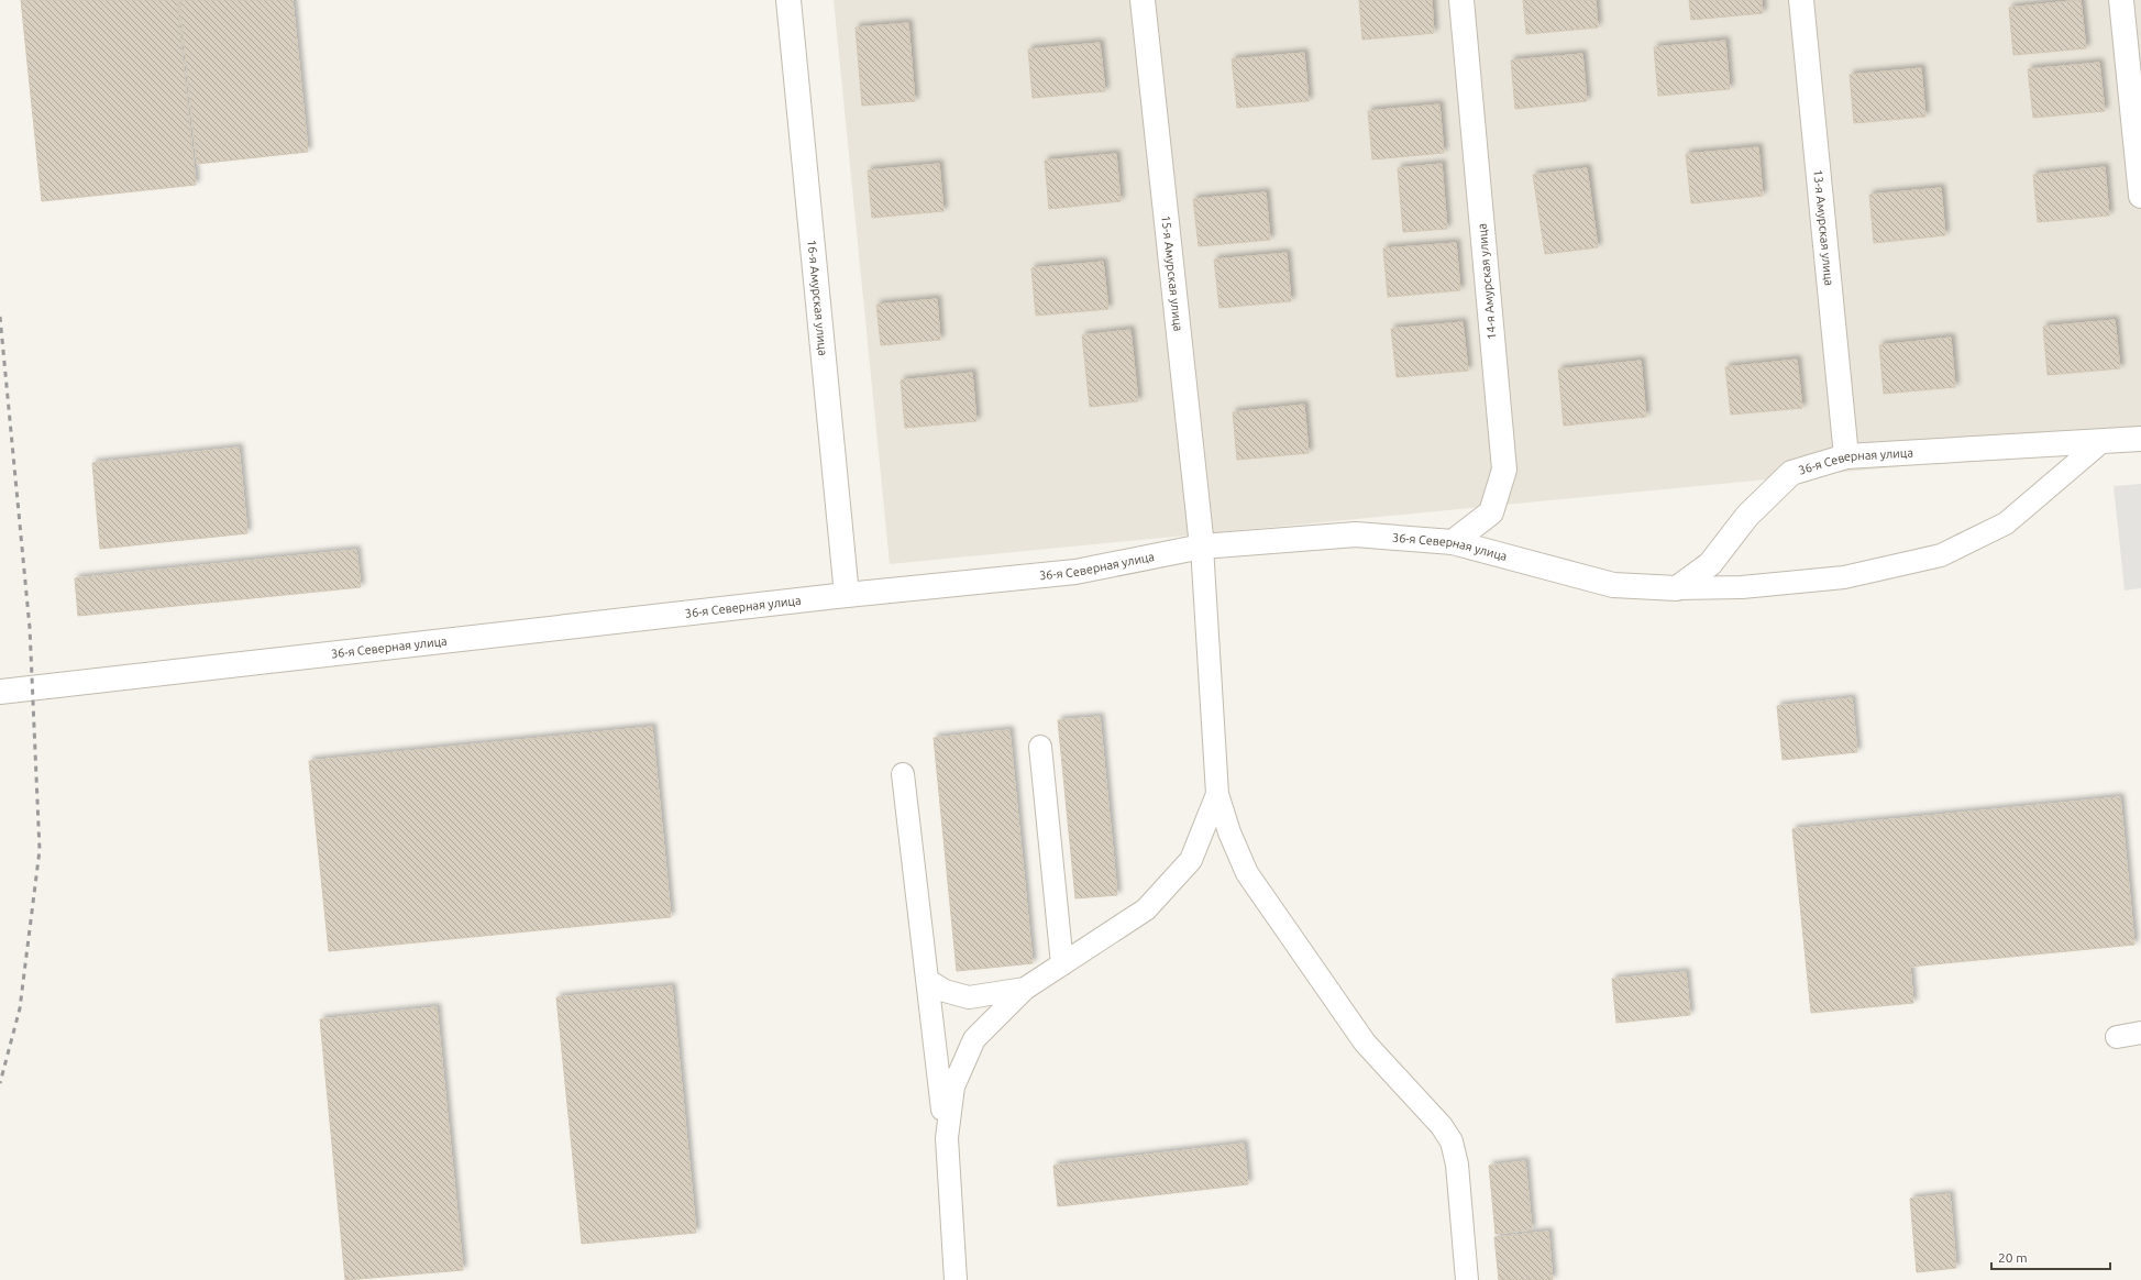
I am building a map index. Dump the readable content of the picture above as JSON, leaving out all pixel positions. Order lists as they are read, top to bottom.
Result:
{
  "streets": {
    "street": [
      "13-я Амурская улица",
      "15-я Амурская улица",
      "14-я Амурская улица",
      "16-я Амурская улица",
      "36-я Северная улица"
    ]
  },
  "crossings": [
    ["13-я Амурская улица", "36-я Северная улица"],
    ["15-я Амурская улица", "36-я Северная улица"],
    ["14-я Амурская улица", "36-я Северная улица"],
    ["16-я Амурская улица", "36-я Северная улица"]
  ],
  "scale_bar": "20 m"
}
